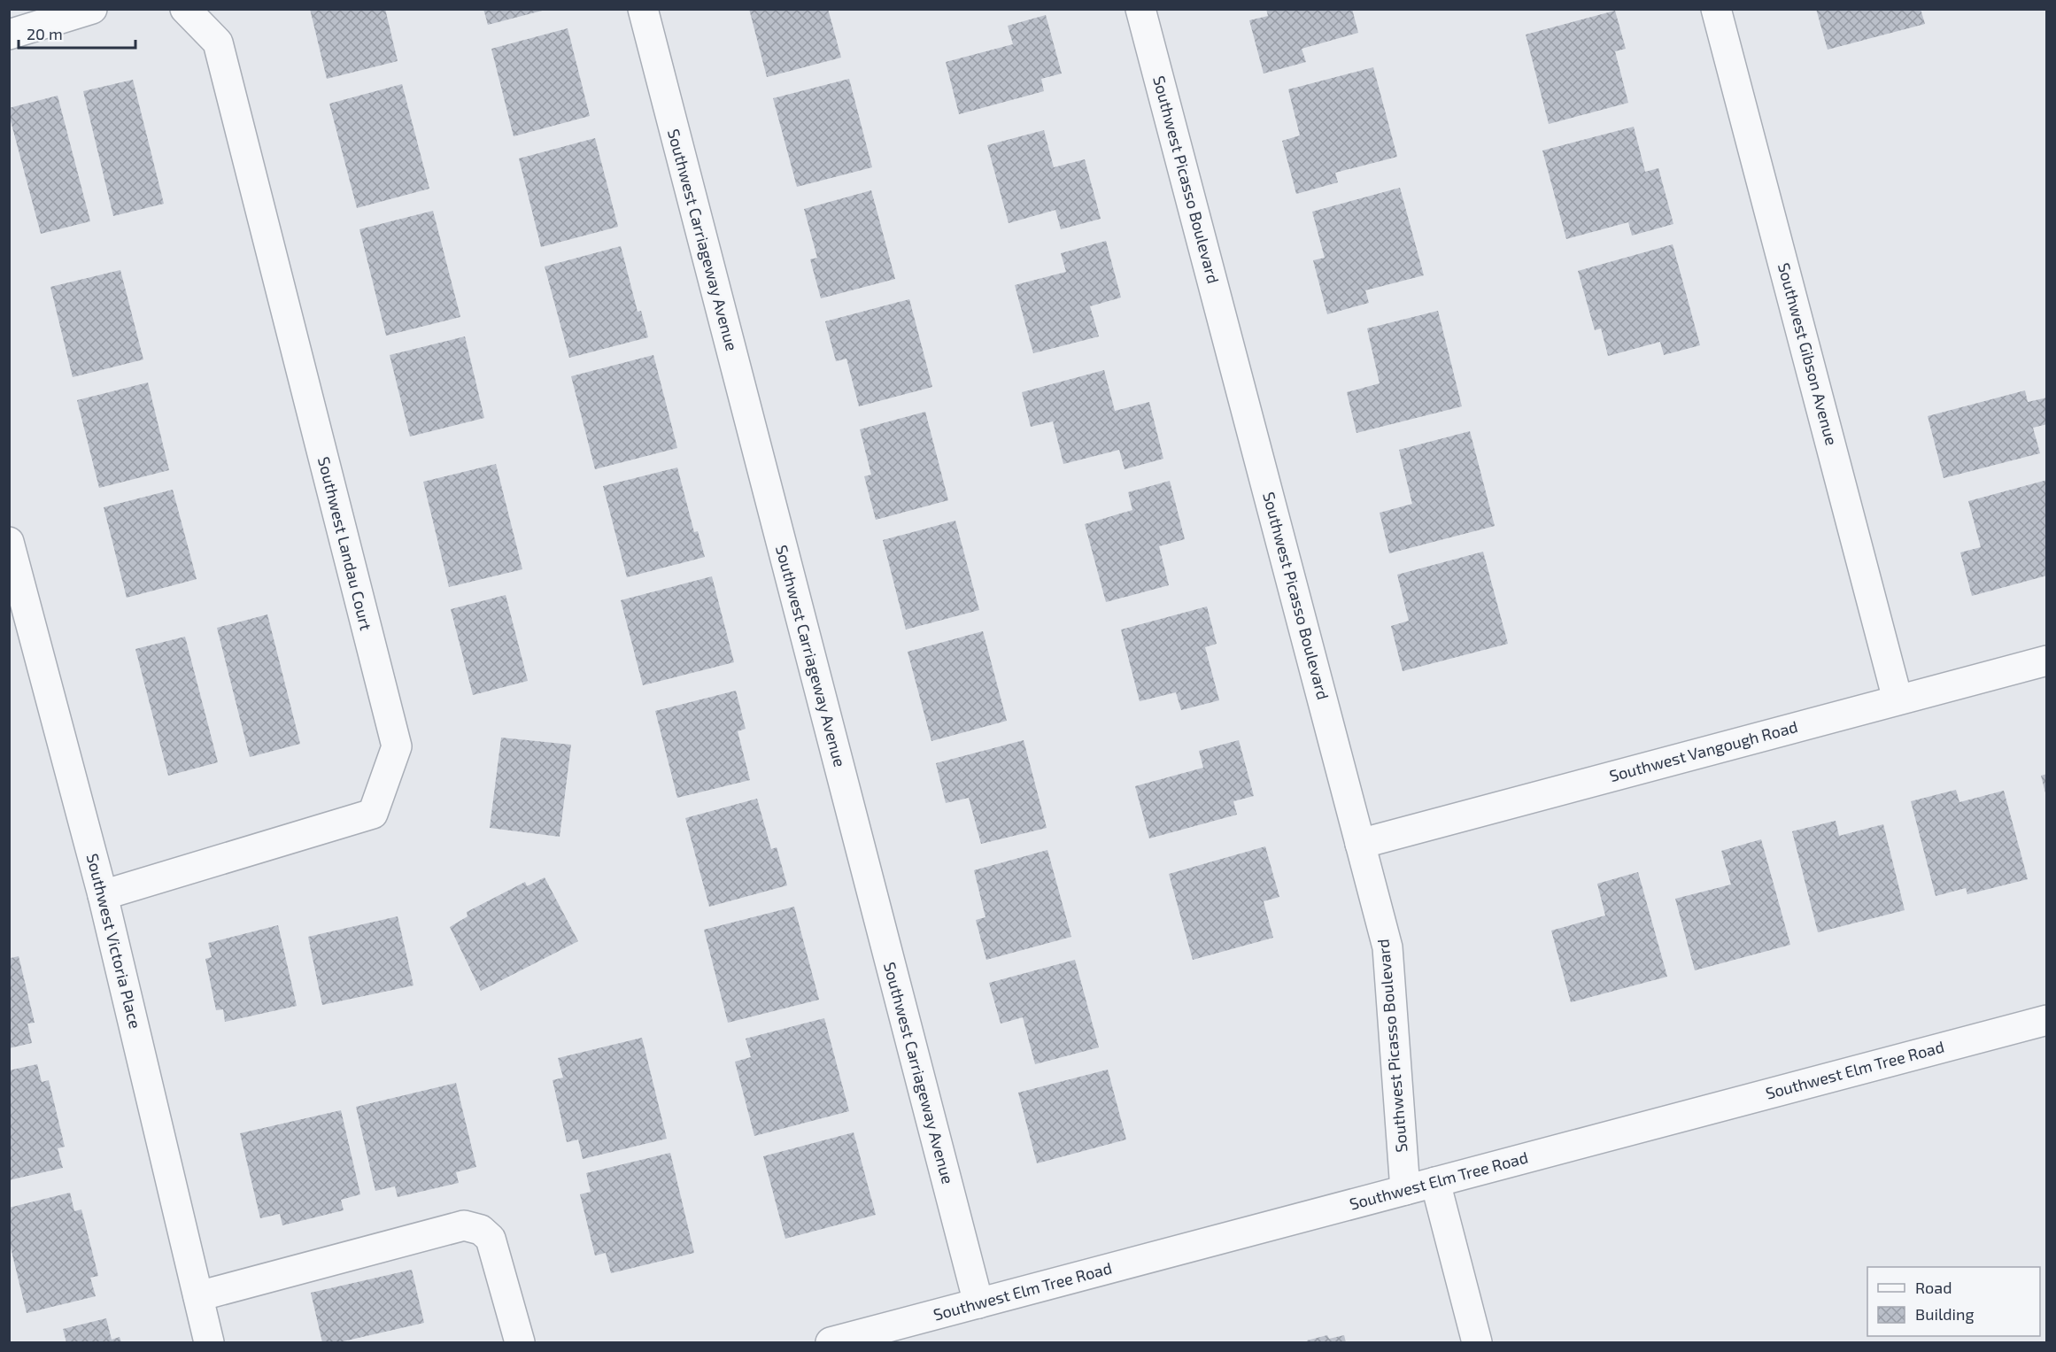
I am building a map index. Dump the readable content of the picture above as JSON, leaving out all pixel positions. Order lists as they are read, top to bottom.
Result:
{
  "streets": {
    "street": [
      "Southwest Picasso Boulevard",
      "Southwest Carriageway Avenue",
      "Southwest Gibson Avenue",
      "Southwest Landau Court",
      "Southwest Vangough Road",
      "Southwest Victoria Place",
      "Southwest Elm Tree Road"
    ]
  },
  "crossings": [
    ["Southwest Picasso Boulevard", "Southwest Vangough Road"],
    ["Southwest Picasso Boulevard", "Southwest Elm Tree Road"],
    ["Southwest Carriageway Avenue", "Southwest Elm Tree Road"],
    ["Southwest Gibson Avenue", "Southwest Vangough Road"],
    ["Southwest Landau Court", "Southwest Victoria Place"]
  ],
  "legend": ["Road", "Building"],
  "scale_bar": "20 m"
}
